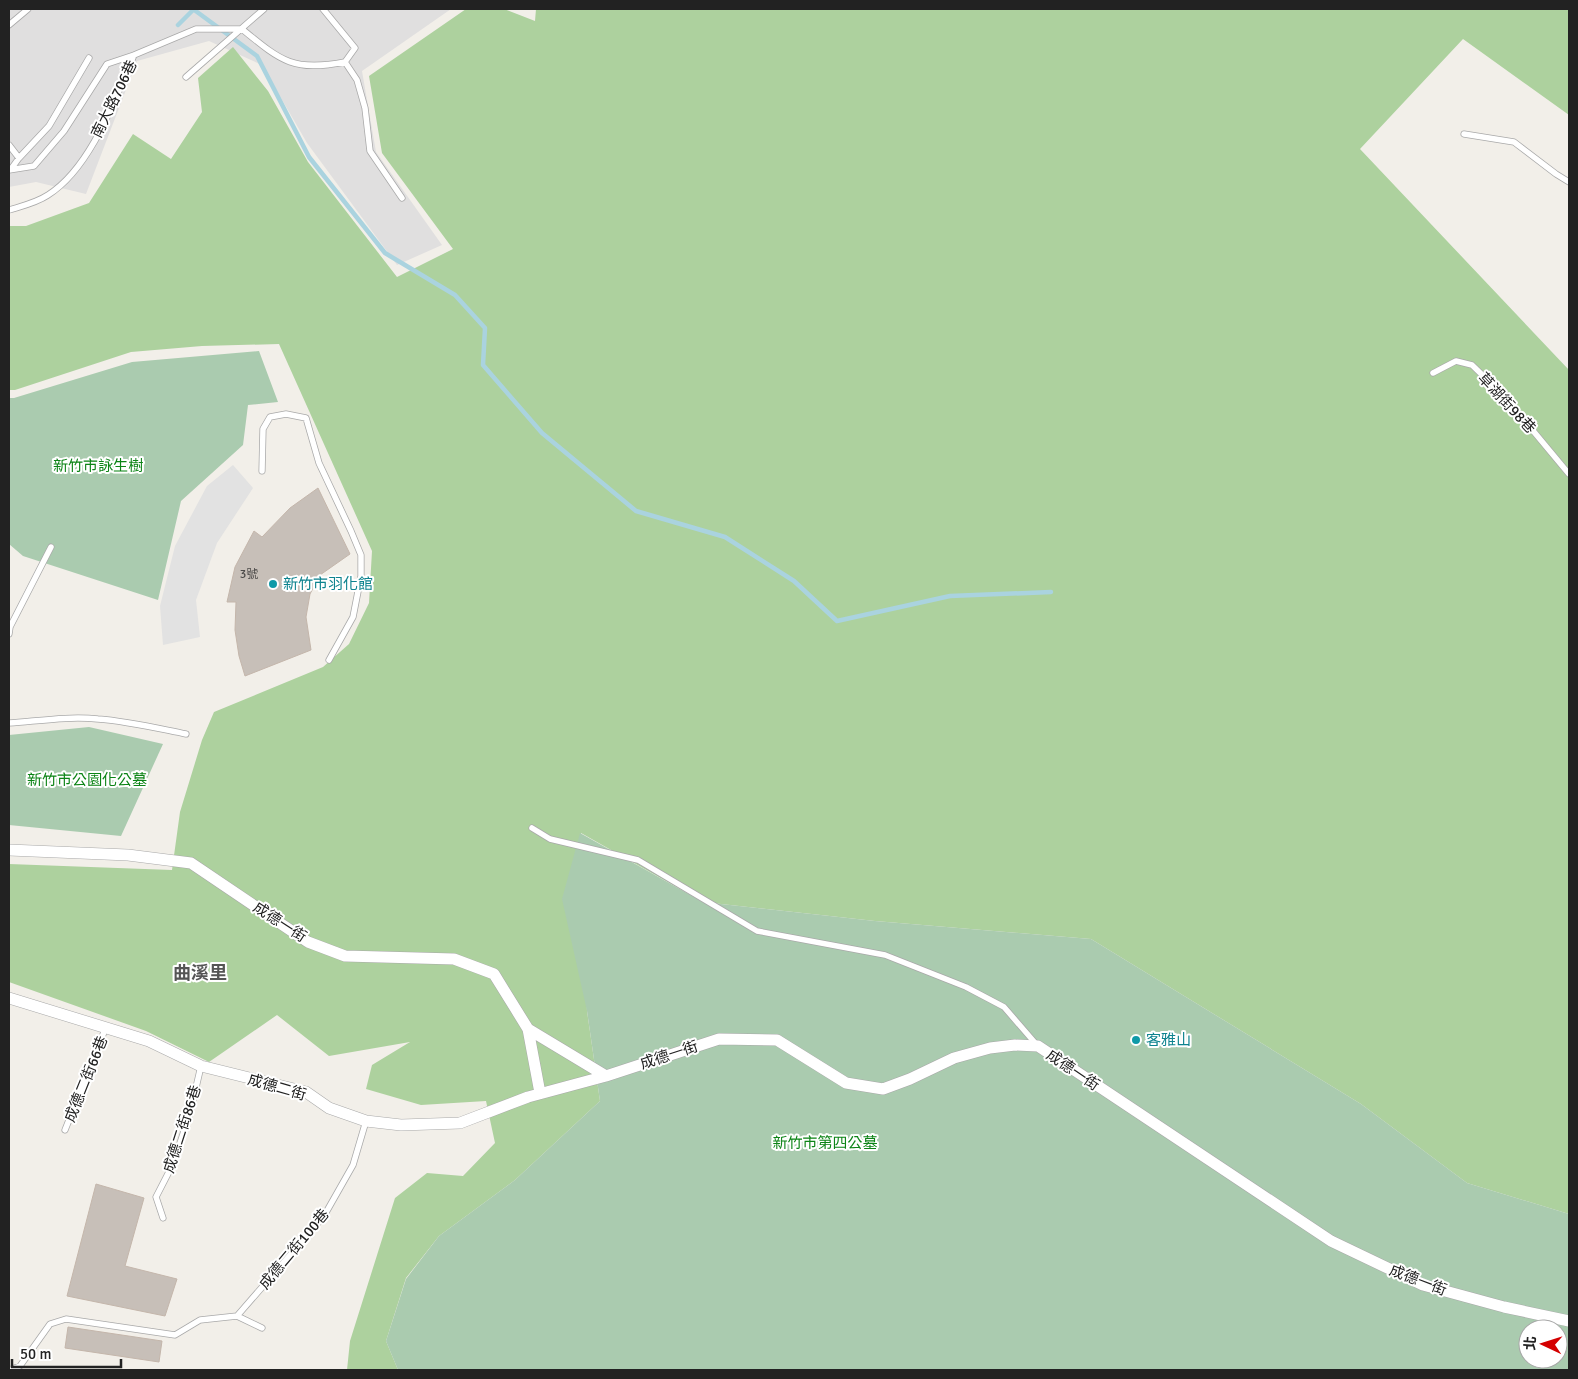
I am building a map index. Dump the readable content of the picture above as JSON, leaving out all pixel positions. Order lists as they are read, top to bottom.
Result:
{
  "streets": {
    "street": ["成德一街", "成德二街"],
    "lane": [
      "南大路706巷",
      "草湖街98巷",
      "成德二街66巷",
      "成德二街86巷",
      "成德二街100巷"
    ]
  },
  "crossings": [
    ["成德一街", "成德二街"],
    ["成德二街66巷", "成德二街"],
    ["成德二街", "成德二街86巷"],
    ["成德二街", "成德二街100巷"]
  ],
  "districts": ["曲溪里"],
  "parks": ["新竹市詠生樹", "新竹市公園化公墓", "新竹市第四公墓"],
  "places": ["新竹市羽化館", "客雅山"],
  "house_numbers": ["3號"],
  "scale_bar": "50 m",
  "north": "left"
}
